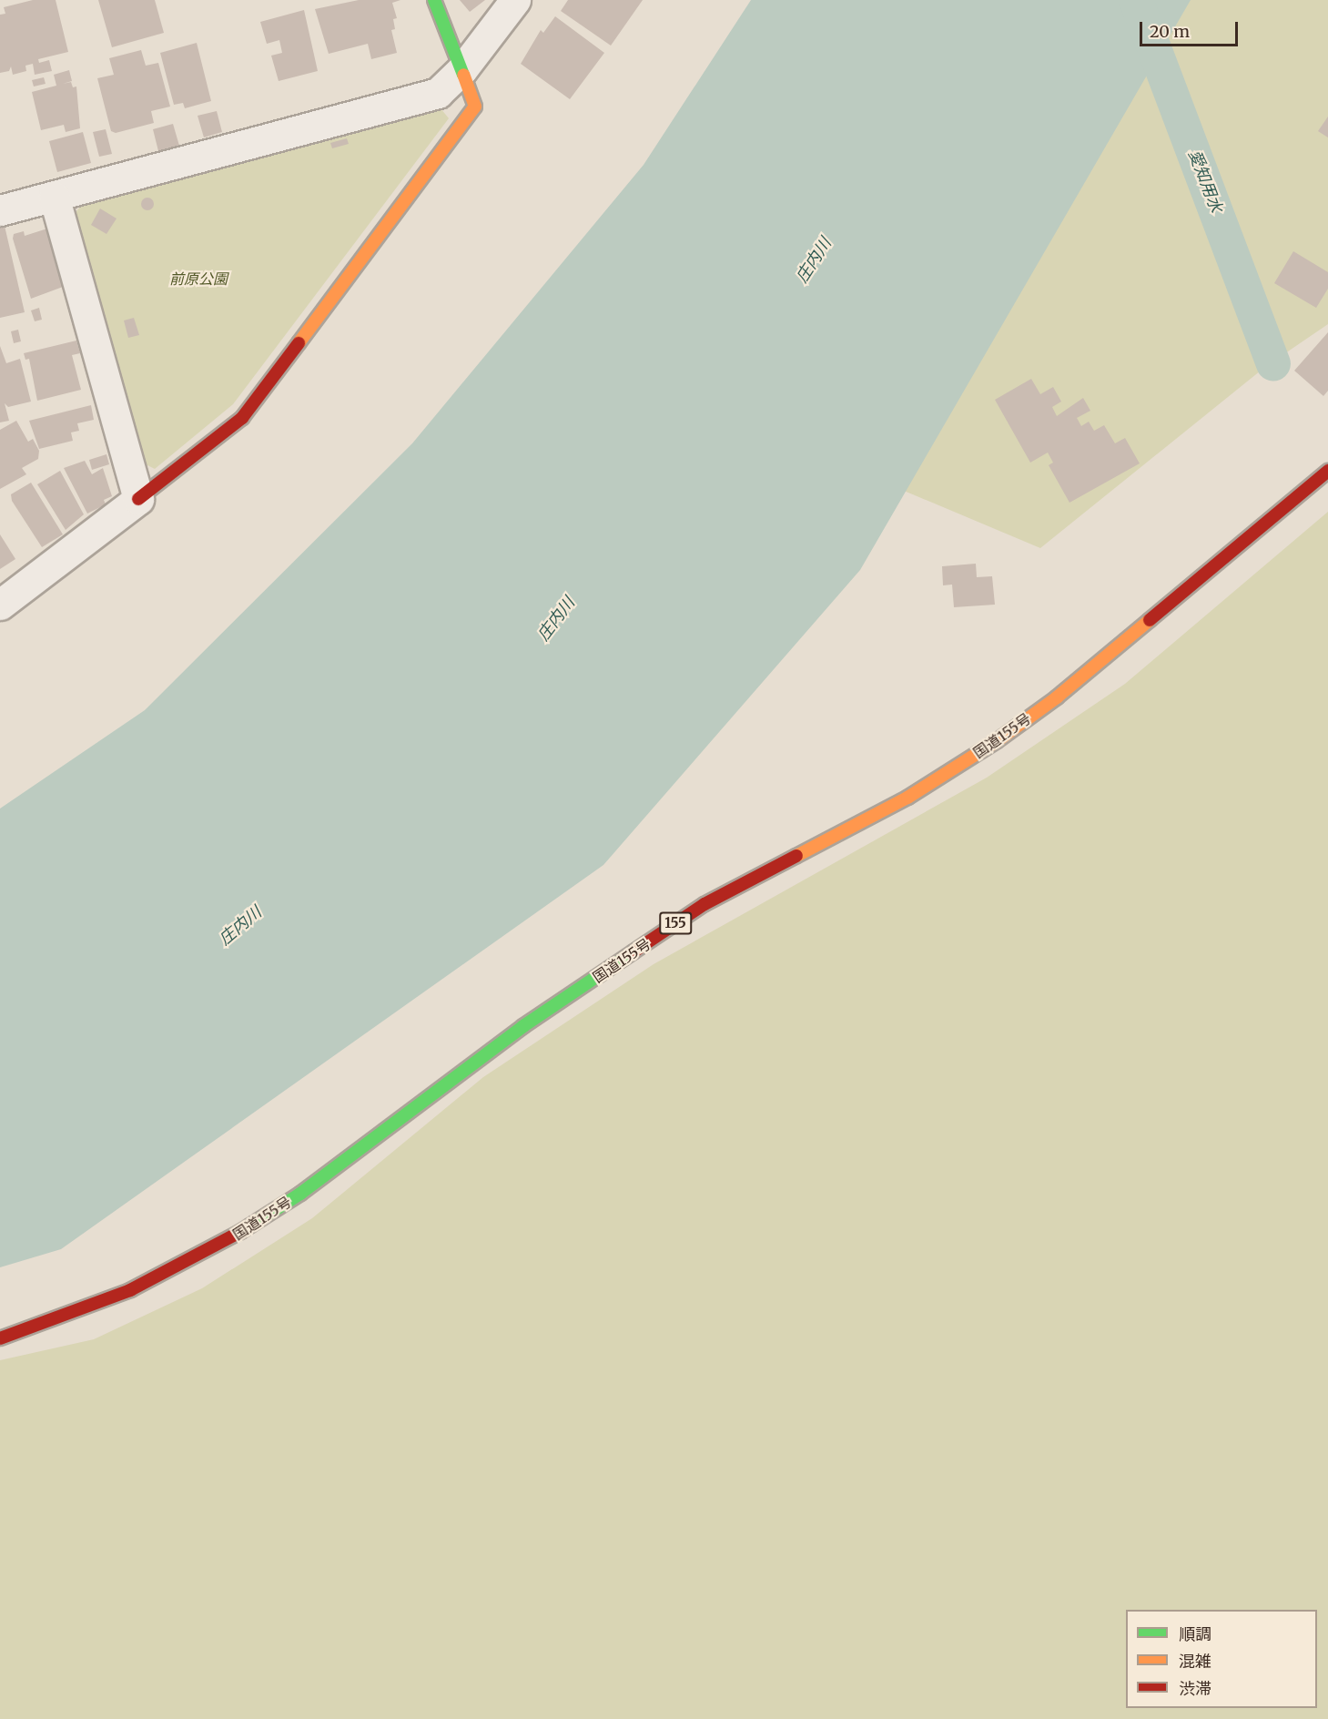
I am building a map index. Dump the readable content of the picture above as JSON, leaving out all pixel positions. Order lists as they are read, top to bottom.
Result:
{
  "streets": {
    "main road": ["国道155号", "155"]
  },
  "water": ["愛知用水", "庄内川"],
  "parks": ["前原公園"],
  "legend": ["順調", "混雑", "渋滞"],
  "scale_bar": "20 m"
}
